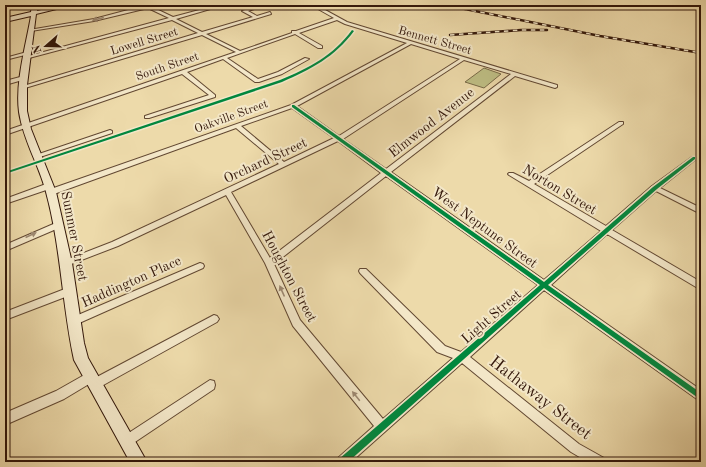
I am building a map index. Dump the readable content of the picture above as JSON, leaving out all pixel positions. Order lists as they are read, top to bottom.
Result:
{
  "streets": {
    "main road": ["Summer Street"],
    "street": [
      "Bennett Street",
      "Lowell Street",
      "South Street",
      "Oakville Street",
      "Elmwood Avenue",
      "Orchard Street",
      "Norton Street",
      "West Neptune Street",
      "Houghton Street",
      "Haddington Place",
      "Light Street",
      "Hathaway Street"
    ]
  },
  "crossings": [
    ["Bennett Street", "South Street"],
    ["Bennett Street", "Oakville Street"],
    ["Bennett Street", "Elmwood Avenue"],
    ["Bennett Street", "Orchard Street"],
    ["Lowell Street", "Summer Street"],
    ["South Street", "Summer Street"],
    ["Oakville Street", "West Neptune Street"],
    ["Oakville Street", "Summer Street"],
    ["Elmwood Avenue", "West Neptune Street"],
    ["Elmwood Avenue", "Houghton Street"],
    ["Orchard Street", "West Neptune Street"],
    ["Orchard Street", "Summer Street"],
    ["Orchard Street", "Houghton Street"],
    ["Norton Street", "Light Street"],
    ["West Neptune Street", "Light Street"],
    ["Summer Street", "Haddington Place"],
    ["Houghton Street", "Light Street"],
    ["Light Street", "Hathaway Street"]
  ],
  "one_way": ["Houghton Street"],
  "north": "left"
}
